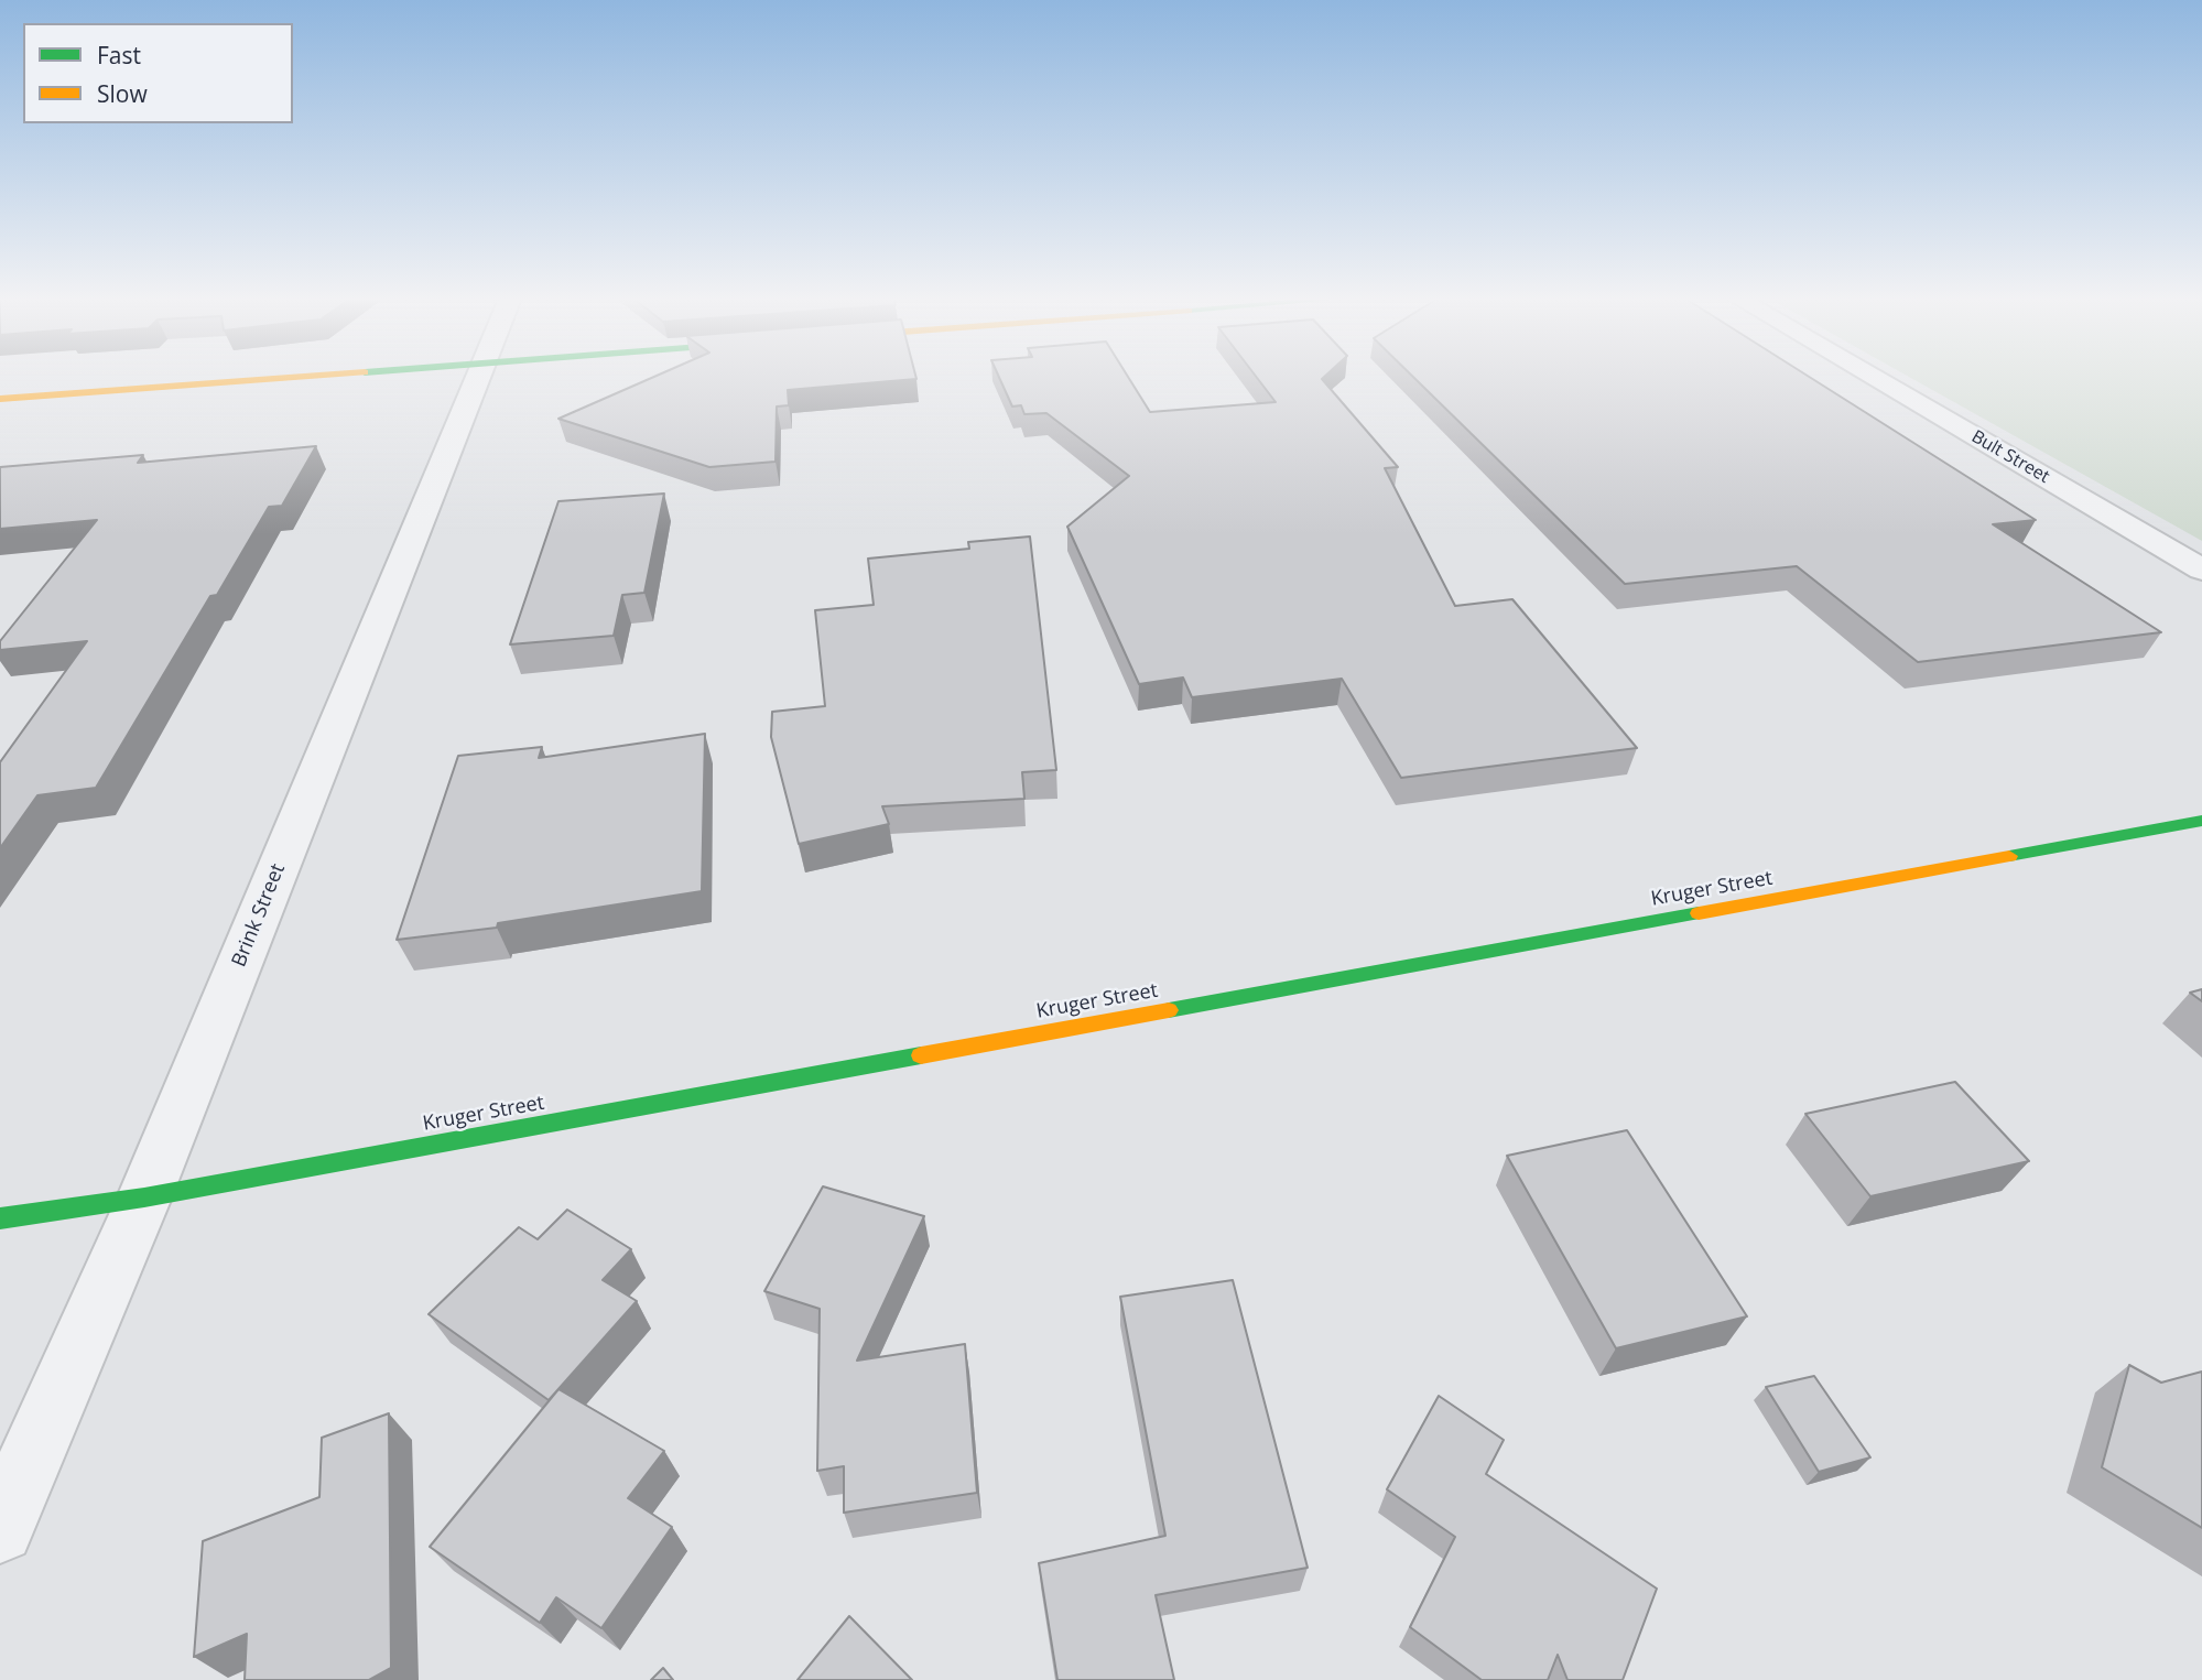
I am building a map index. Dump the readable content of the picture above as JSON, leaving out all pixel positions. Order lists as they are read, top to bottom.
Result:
{
  "streets": {
    "street": ["Bult Street", "Kruger Street", "Brink Street"]
  },
  "crossings": [
    ["Kruger Street", "Brink Street"]
  ],
  "legend": ["Fast", "Slow"]
}
